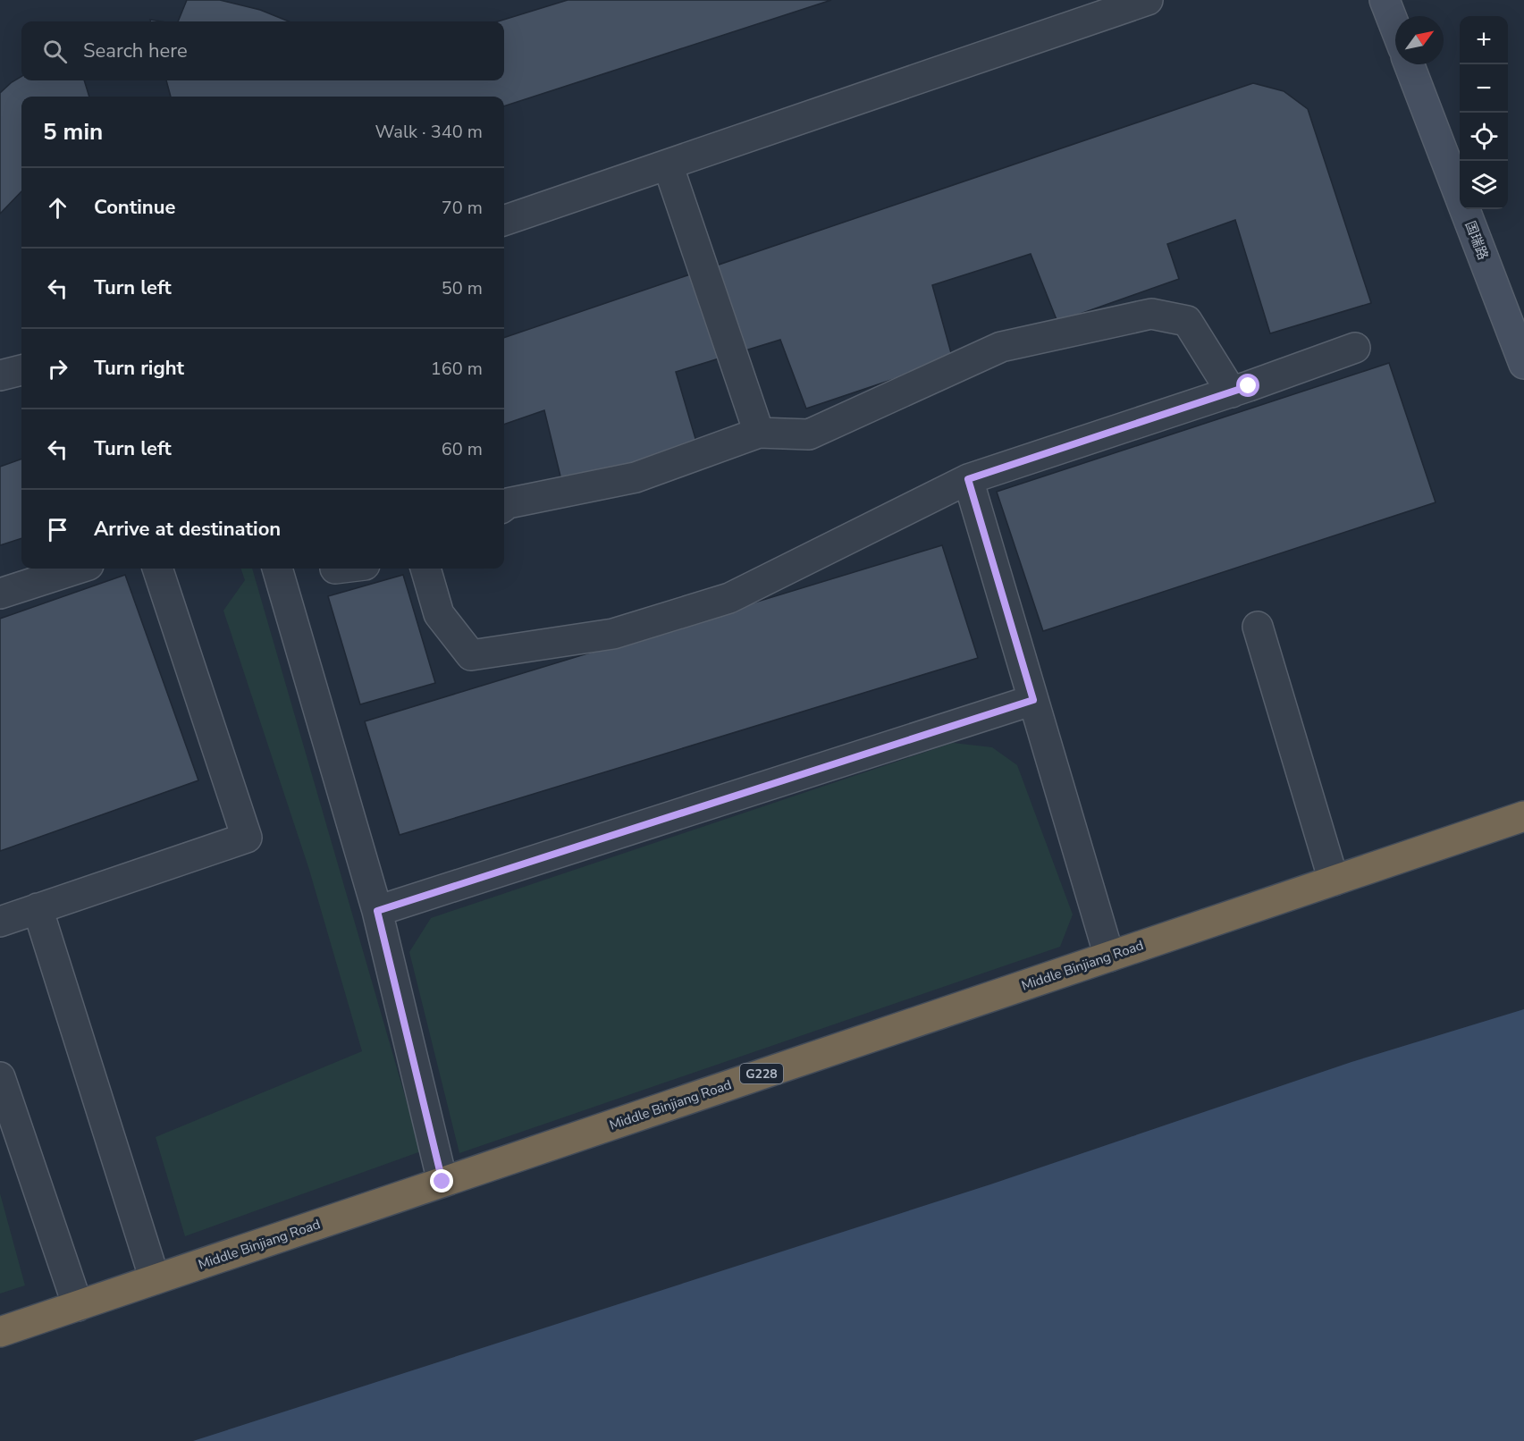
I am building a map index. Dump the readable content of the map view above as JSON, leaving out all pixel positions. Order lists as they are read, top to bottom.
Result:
{
  "streets": {
    "highway": ["Middle Binjiang Road", "G228"],
    "street": ["国瑞路"]
  },
  "north": "top right",
  "page": {
    "map_buttons": ["+", "−"],
    "search": "Search here",
    "heading": ["5 min", "Walk · 340 m"],
    "list": [
      ["Continue", "70 m"],
      ["Turn left", "50 m"],
      ["Turn right", "160 m"],
      ["Turn left", "60 m"],
      "Arrive at destination"
    ]
  }
}
